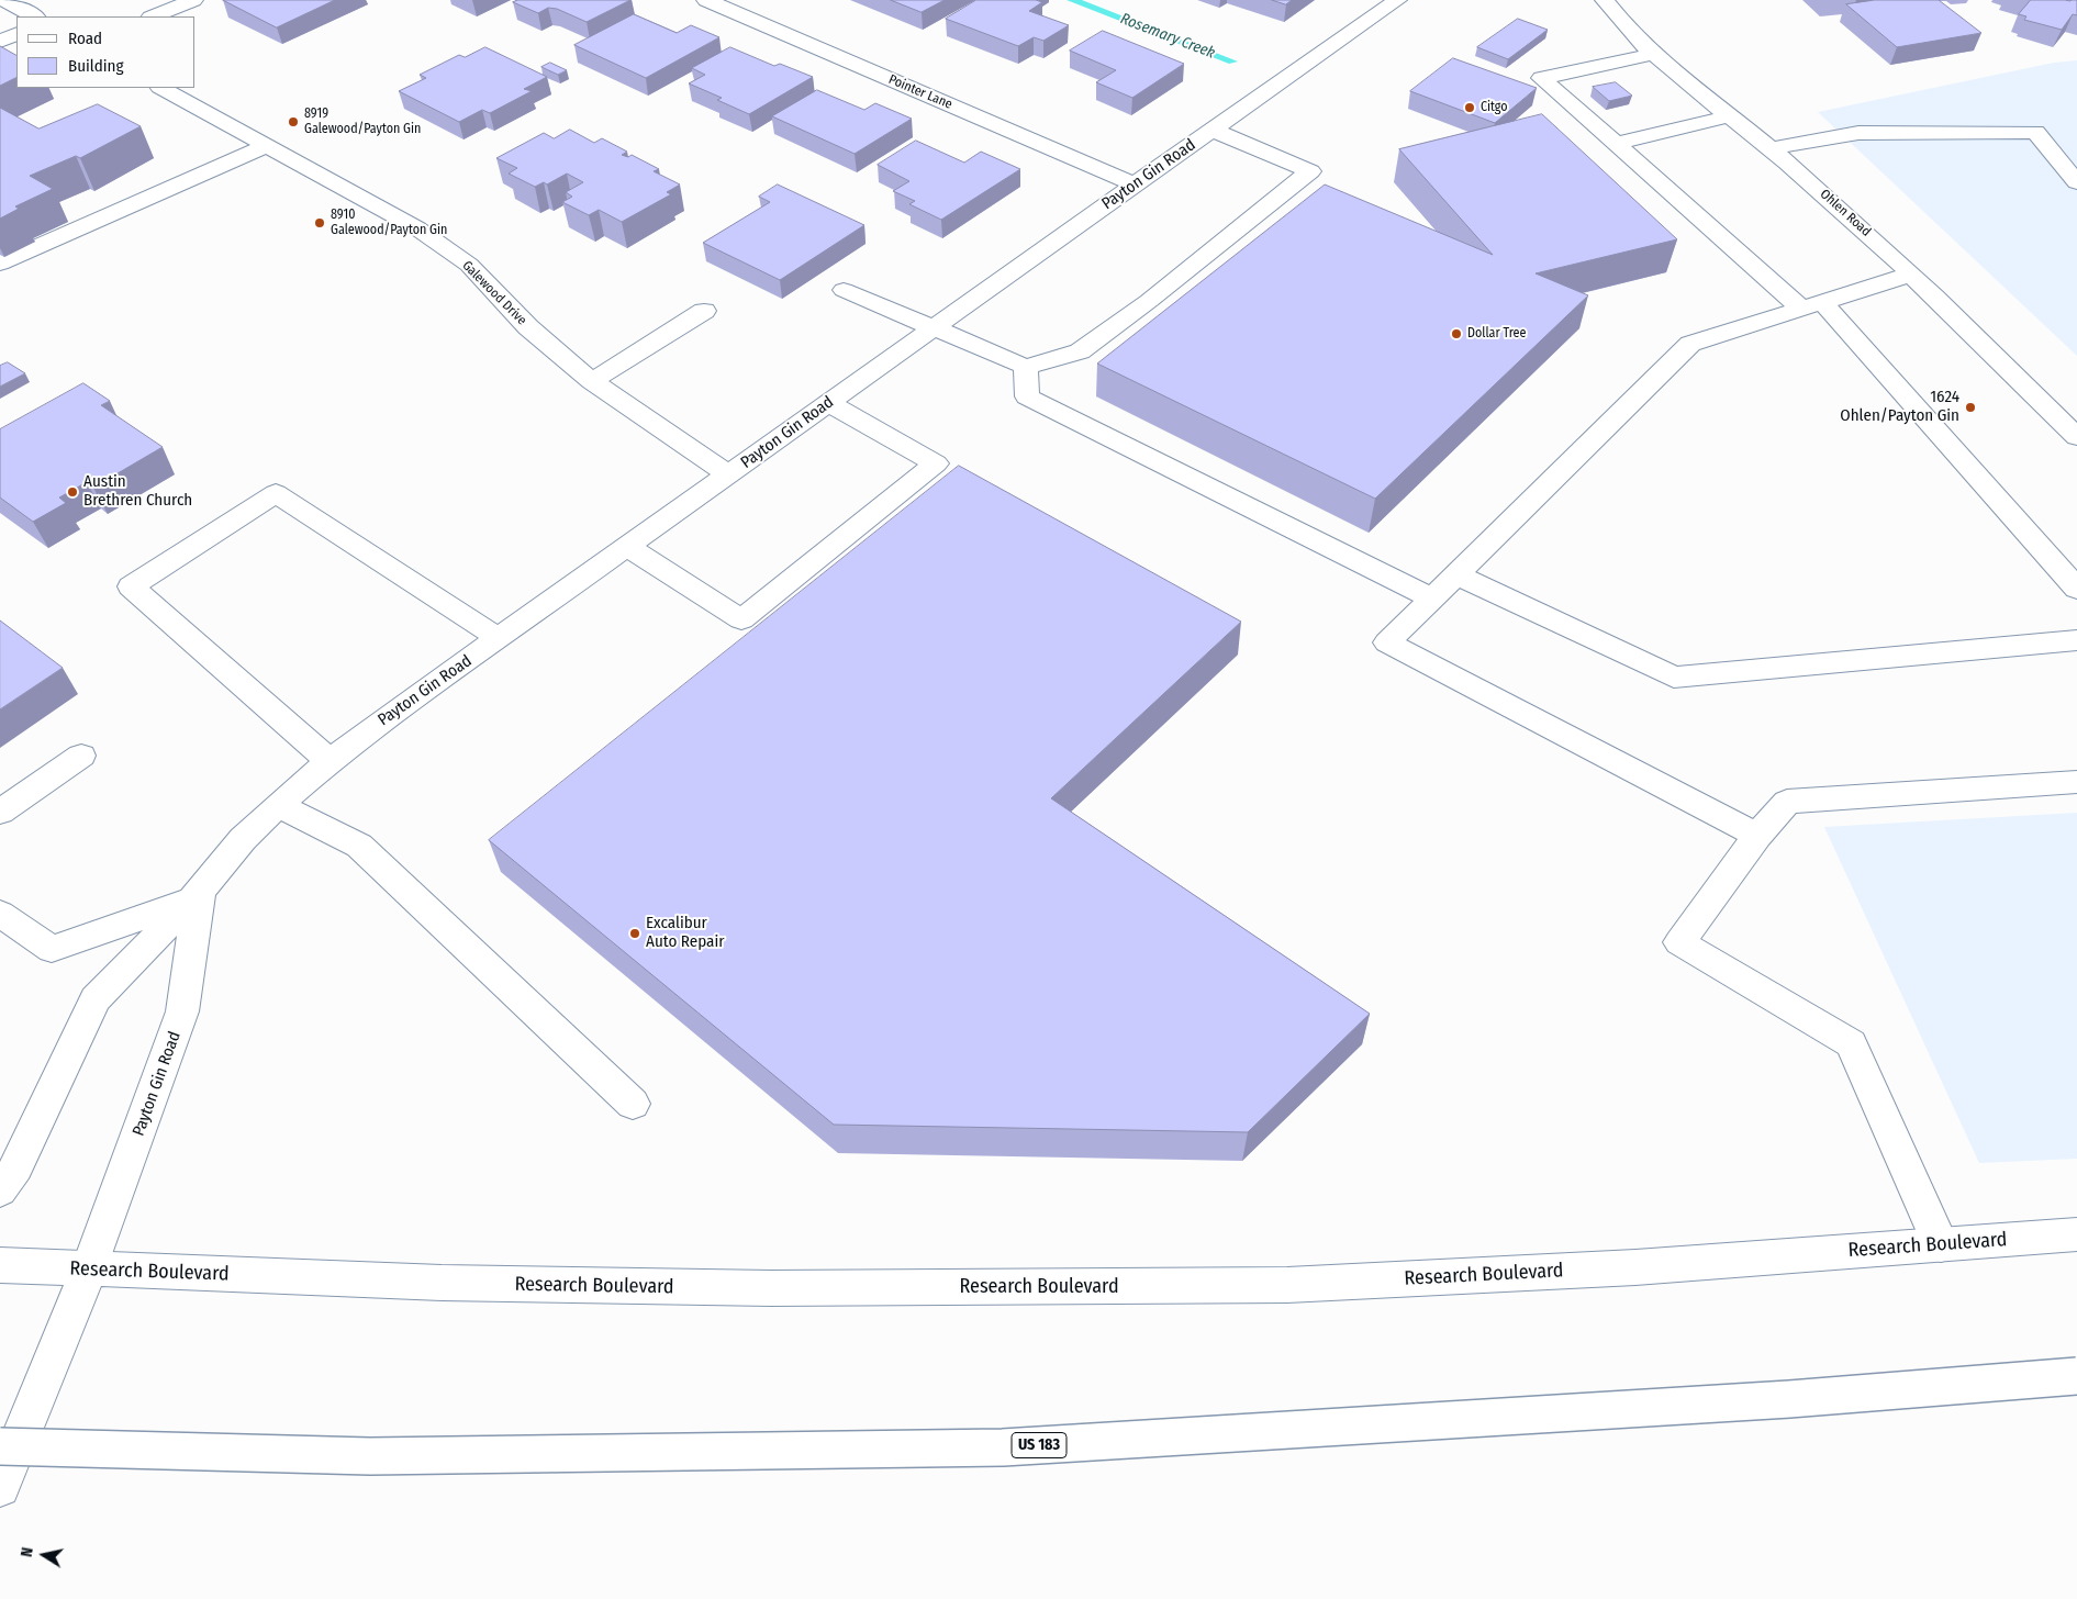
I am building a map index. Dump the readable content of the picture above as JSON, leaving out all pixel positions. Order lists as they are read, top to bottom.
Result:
{
  "streets": {
    "main road": [
      "Pointer Lane",
      "Payton Gin Road",
      "Ohlen Road",
      "Galewood Drive",
      "Research Boulevard",
      "US 183"
    ]
  },
  "crossings": [
    ["Pointer Lane", "Payton Gin Road"],
    ["Payton Gin Road", "Galewood Drive"],
    ["Payton Gin Road", "Research Boulevard"]
  ],
  "water": ["Rosemary Creek"],
  "places": [
    "Citgo",
    "8919 Galewood/Payton Gin",
    "8910 Galewood/Payton Gin",
    "Dollar Tree",
    "1624 Ohlen/Payton Gin",
    "Austin Brethren Church",
    "Excalibur Auto Repair"
  ],
  "legend": ["Road", "Building"],
  "north": "left"
}
